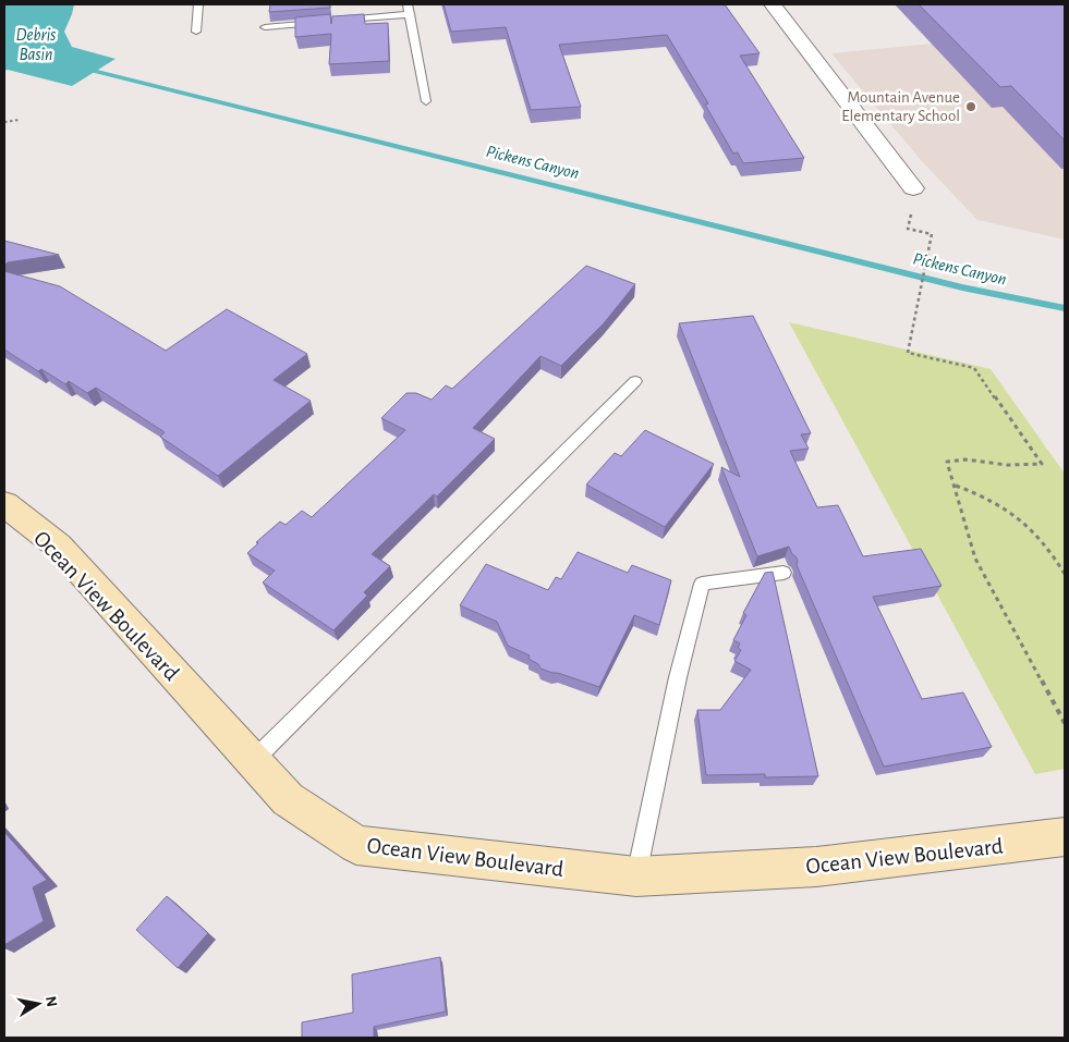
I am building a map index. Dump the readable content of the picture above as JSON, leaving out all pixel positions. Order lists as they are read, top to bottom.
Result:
{
  "streets": {
    "street": ["Ocean View Boulevard"]
  },
  "water": ["Debris Basin", "Pickens Canyon"],
  "places": ["Mountain Avenue Elementary School"],
  "north": "right"
}
